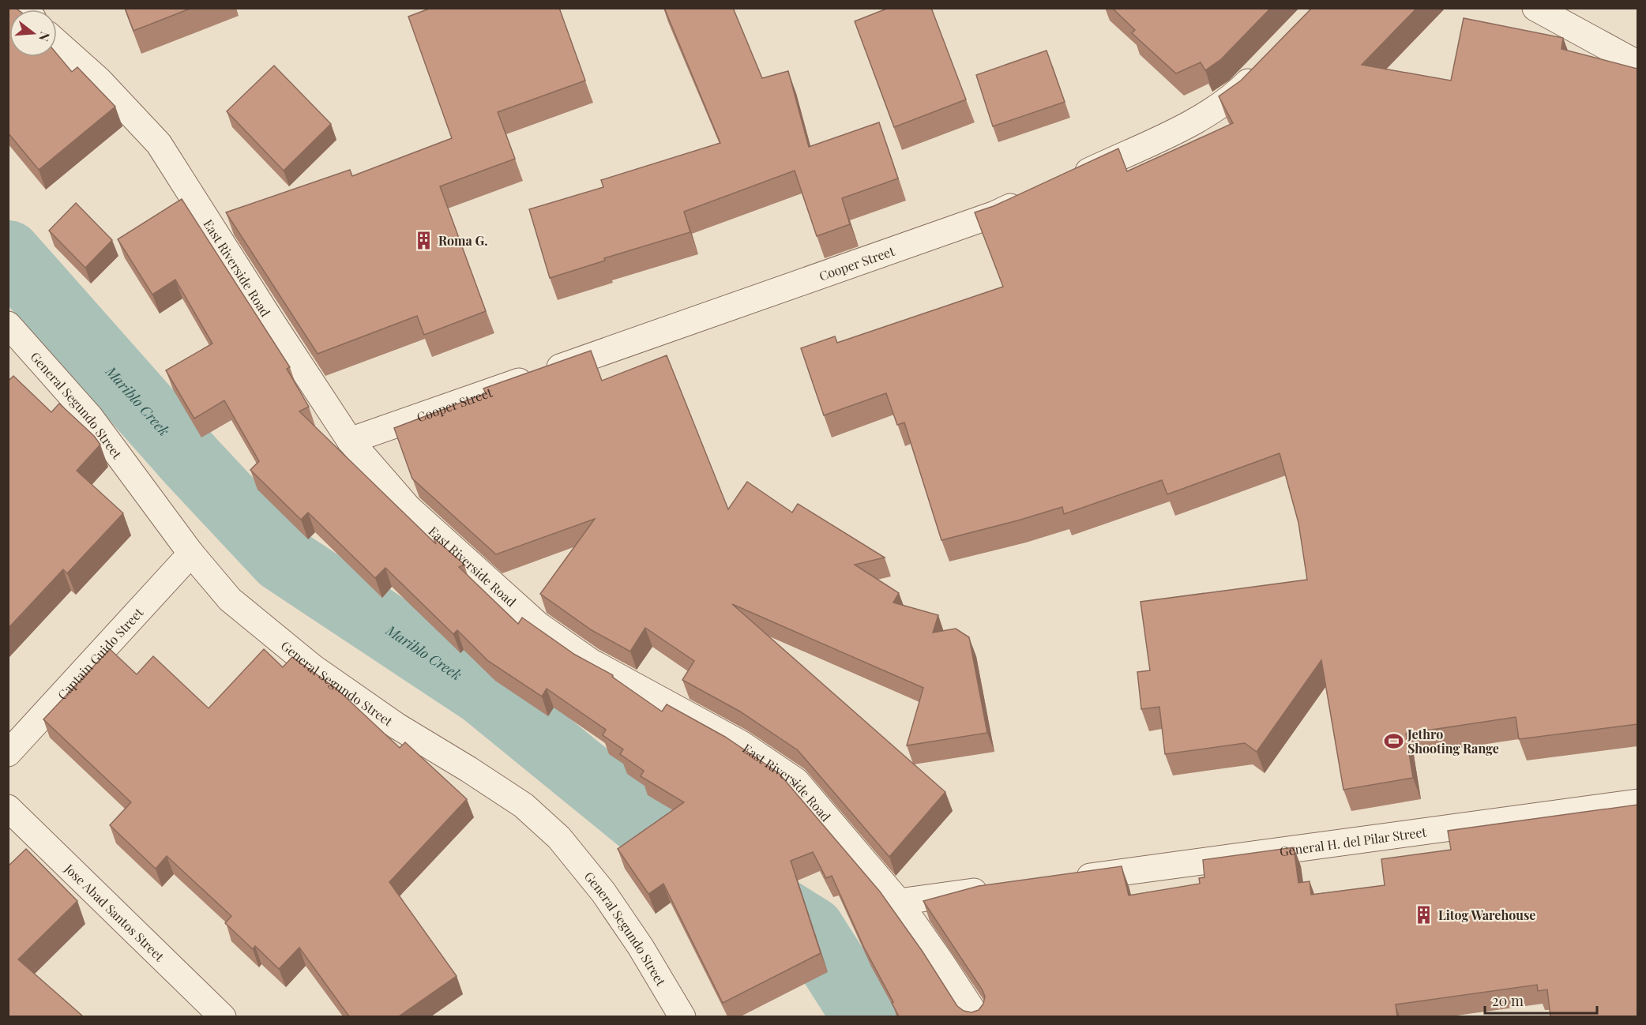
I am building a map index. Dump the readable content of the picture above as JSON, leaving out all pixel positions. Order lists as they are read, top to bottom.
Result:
{
  "streets": {
    "street": [
      "Cooper Street",
      "East Riverside Road",
      "General Segundo Street",
      "Captain Guido Street",
      "General H. del Pilar Street",
      "Jose Abad Santos Street"
    ]
  },
  "crossings": [
    ["Cooper Street", "East Riverside Road"],
    ["General Segundo Street", "Captain Guido Street"]
  ],
  "water": ["Mariblo Creek"],
  "places": {
    "building": ["Roma G.", "Litog Warehouse"],
    "sports": ["Jethro Shooting Range"]
  },
  "scale_bar": "20 m",
  "north": "right"
}
